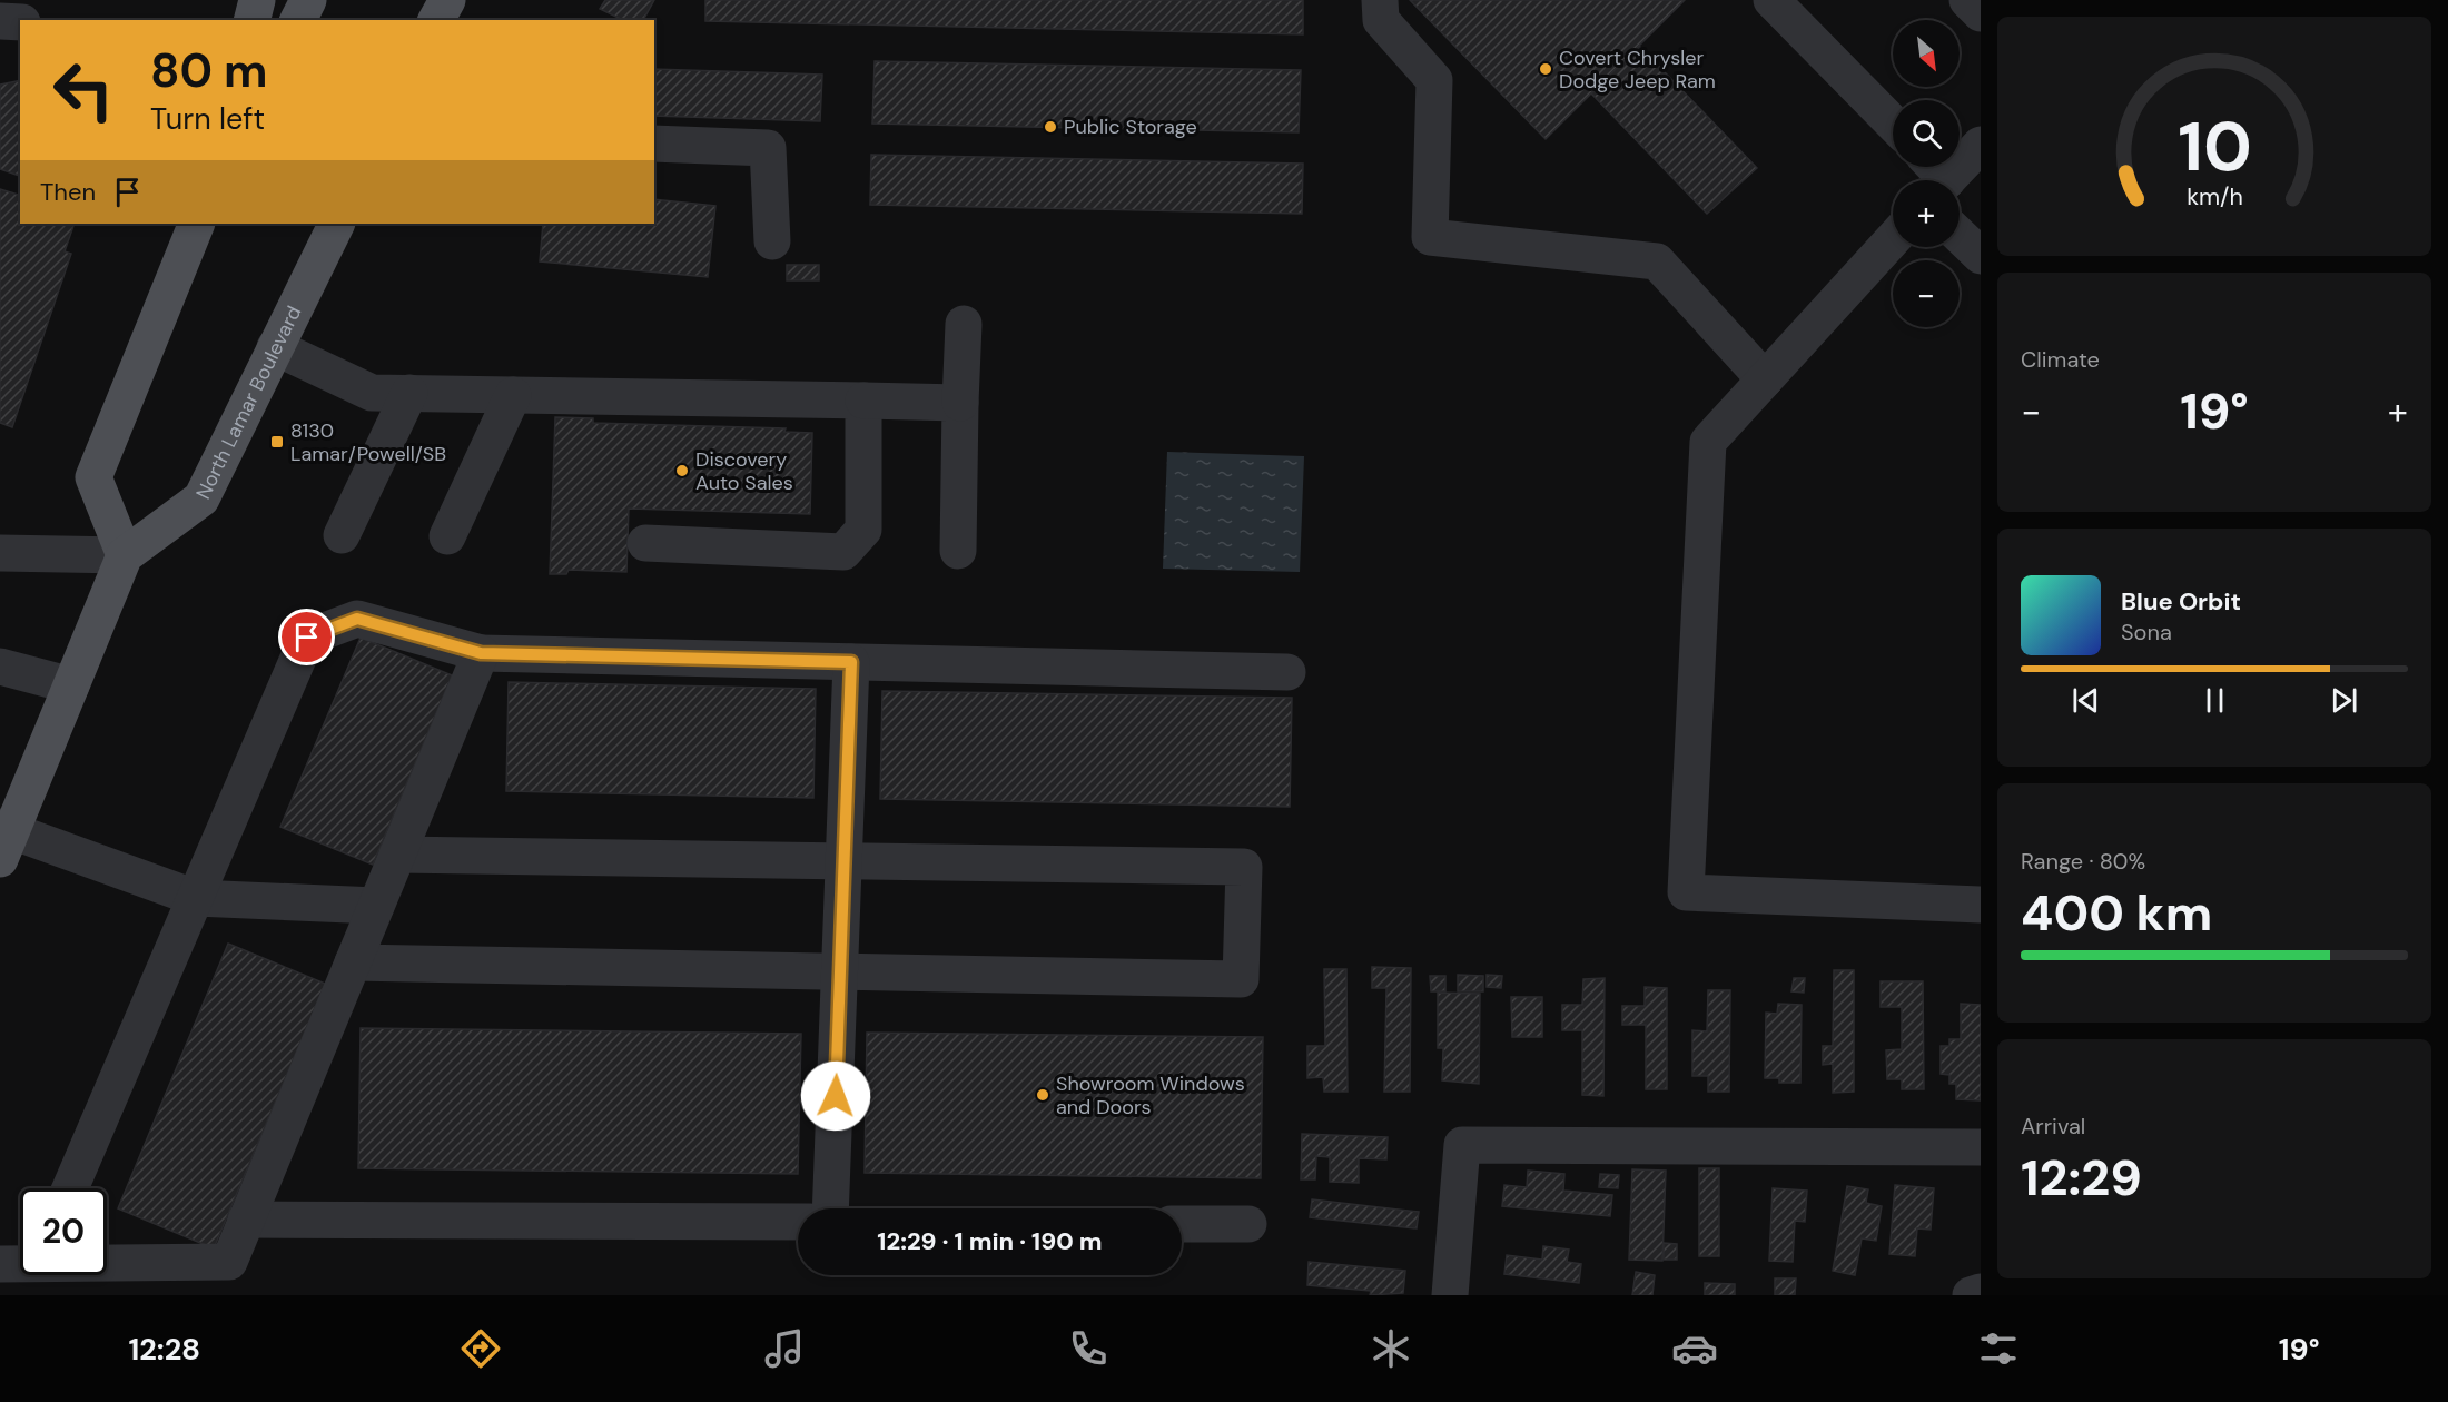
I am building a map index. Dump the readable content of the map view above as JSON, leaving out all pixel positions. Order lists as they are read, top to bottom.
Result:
{
  "streets": {
    "main road": ["North Lamar Boulevard"]
  },
  "places": {
    "other": [
      "Covert Chrysler Dodge Jeep Ram",
      "Public Storage",
      "Discovery Auto Sales",
      "Showroom Windows and Doors"
    ],
    "transit": ["8130 Lamar/Powell/SB"]
  },
  "north": "bottom right",
  "page": {
    "map_buttons": ["+", "−"],
    "turn": ["80 m", "Turn left"],
    "then": "Then",
    "tile": [
      "Climate",
      ["Range · 80%", "400 km"],
      ["Arrival", "12:29"]
    ],
    "heat": ["−", "19°", "+"],
    "song": ["Blue Orbit", "Sona"],
    "limit": "20",
    "trip": "12:29 · 1 min · 190 m",
    "tabs": ["12:28", "19°"],
    "gauge": ["10", "km/h"]
  }
}
